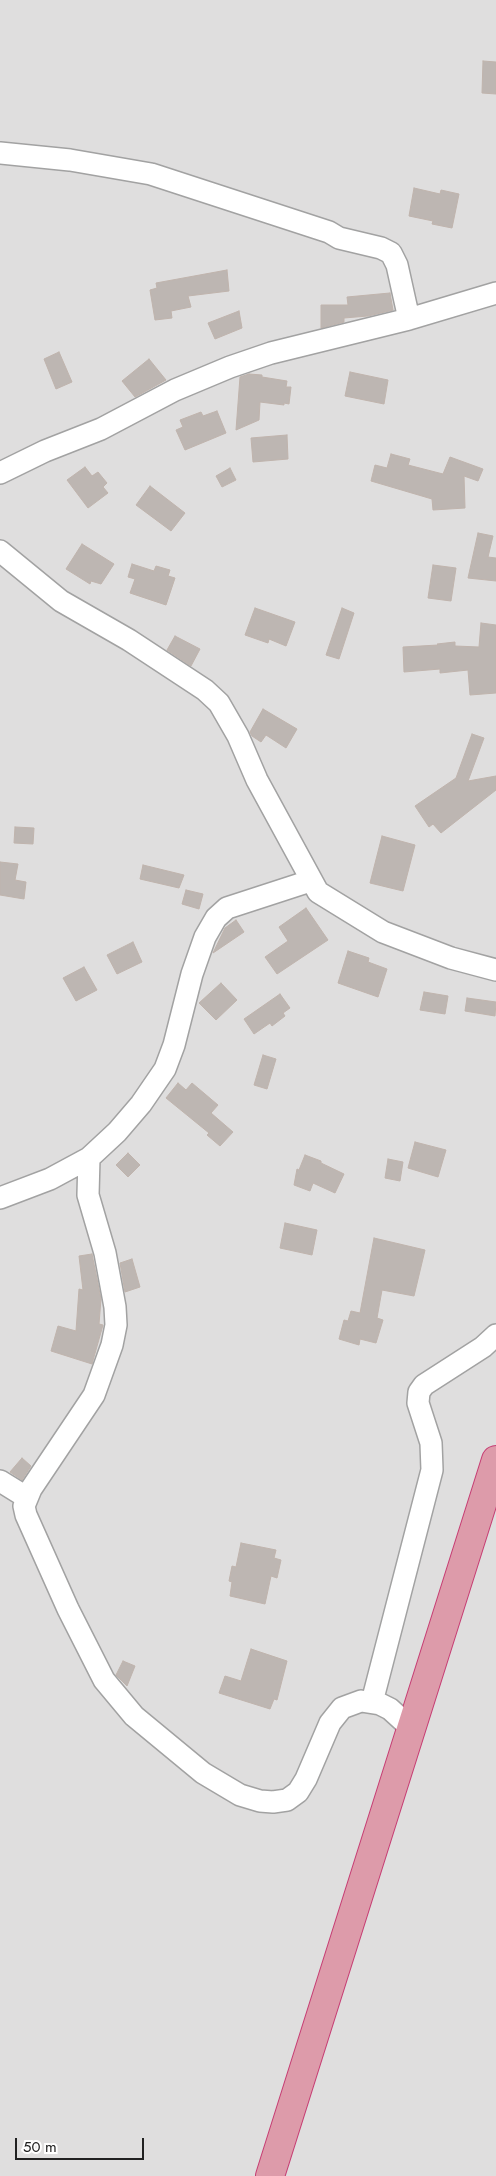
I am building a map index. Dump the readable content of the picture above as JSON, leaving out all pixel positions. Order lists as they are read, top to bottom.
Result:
{
  "scale_bar": "50 m"
}
